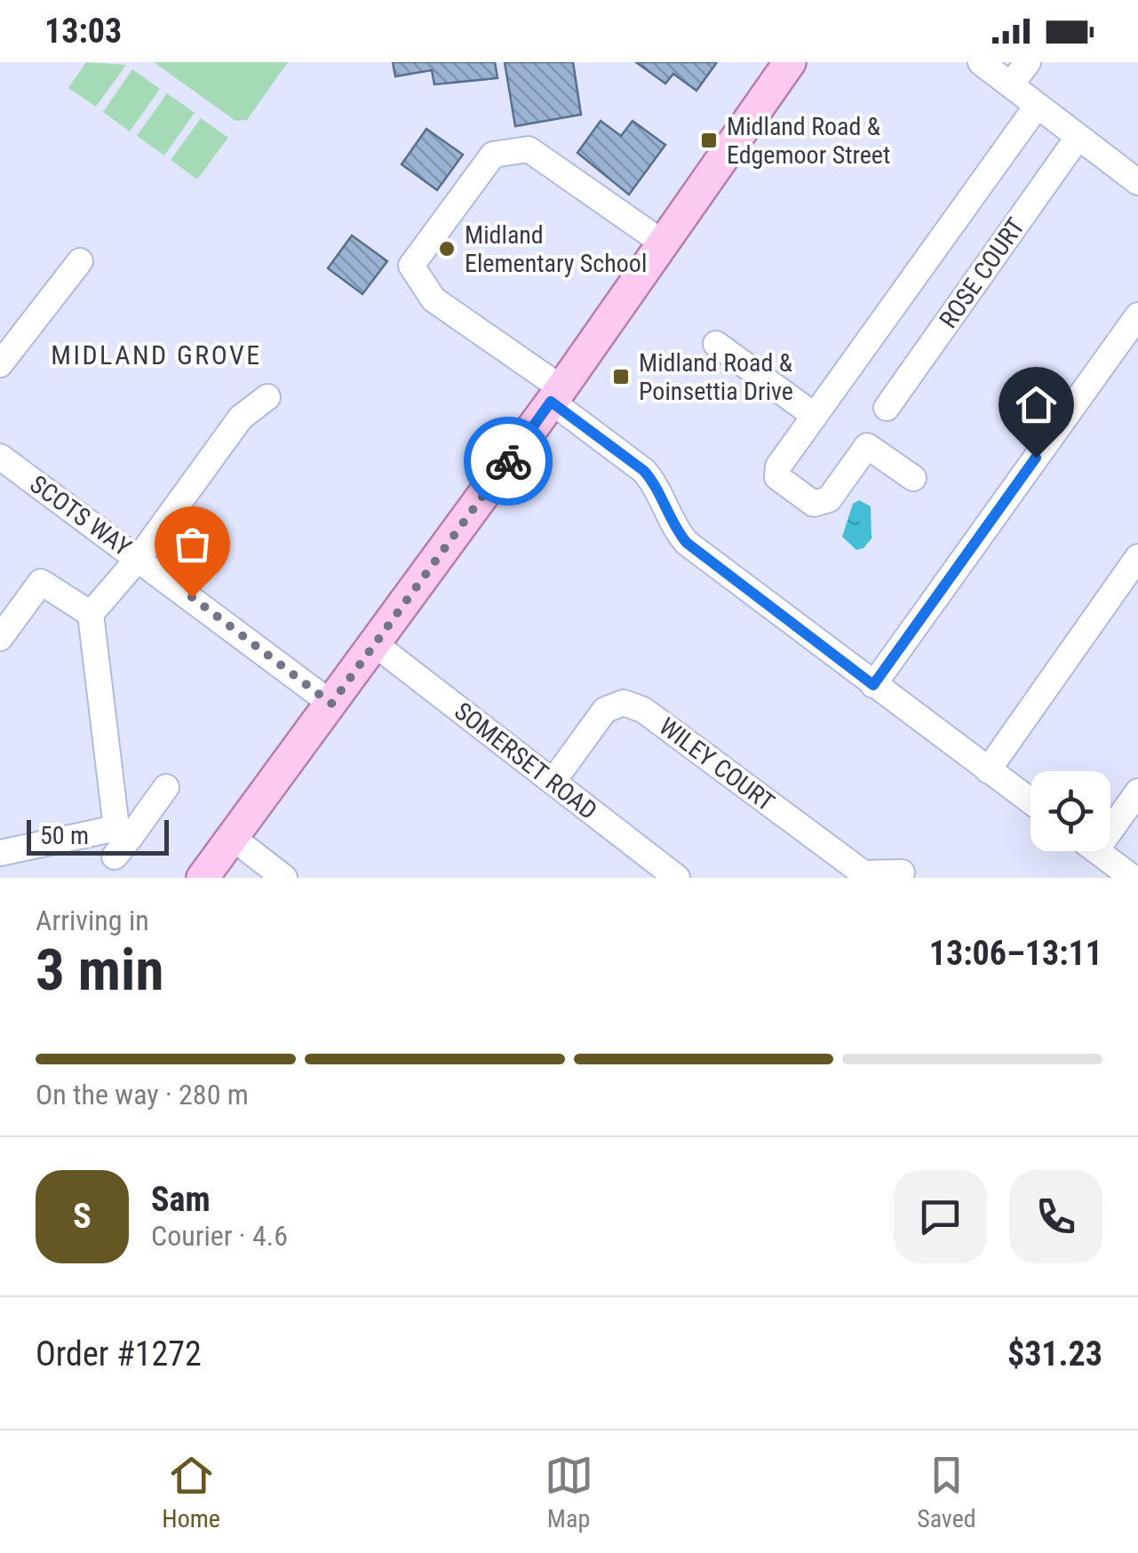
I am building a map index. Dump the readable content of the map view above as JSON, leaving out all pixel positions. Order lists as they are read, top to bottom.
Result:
{
  "streets": {
    "street": [
      "ROSE COURT",
      "SCOTS WAY",
      "SOMERSET ROAD",
      "WILEY COURT"
    ]
  },
  "crossings": [
    ["SOMERSET ROAD", "WILEY COURT"]
  ],
  "districts": ["MIDLAND GROVE"],
  "places": {
    "transit": ["Midland Road & Edgemoor Street", "Midland Road & Poinsettia Drive"],
    "other": ["Midland Elementary School"]
  },
  "scale_bar": "50 m",
  "page": {
    "status": "13:03",
    "scale": "50 m",
    "heading": ["3 min", "Arriving in", "13:06–13:11"],
    "panel": [
      "Sam",
      "Courier · 4.6",
      "Order #1272",
      "$31.23"
    ],
    "bar": "On the way · 280 m",
    "round": "S",
    "tabs": ["Home", "Map", "Saved"]
  }
}
